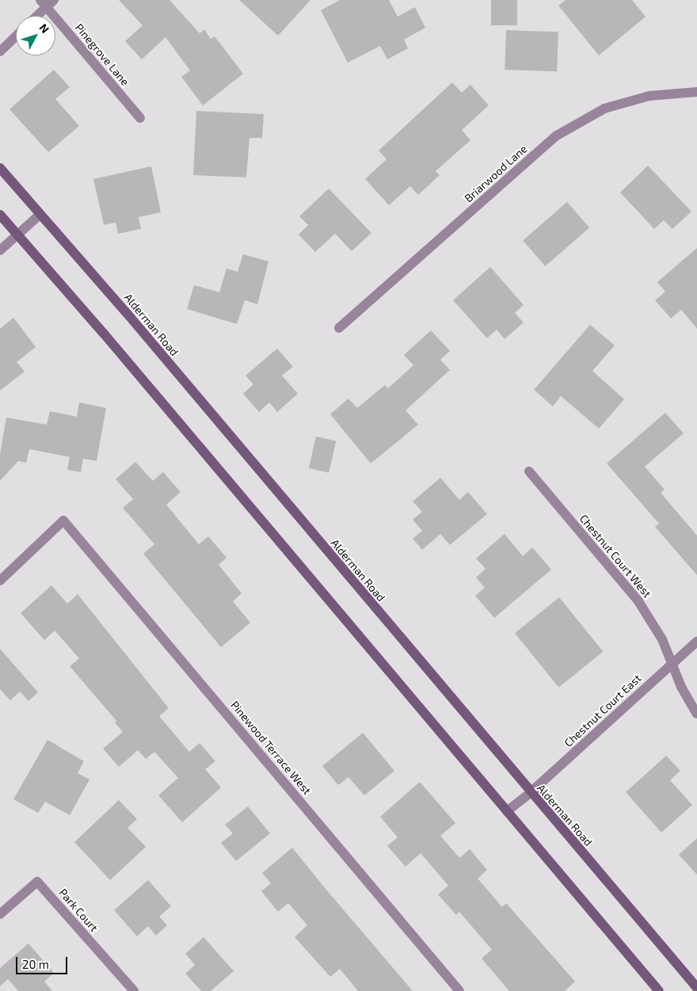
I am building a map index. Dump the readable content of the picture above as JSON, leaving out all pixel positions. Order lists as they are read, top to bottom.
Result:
{
  "streets": {
    "main road": ["Alderman Road"],
    "street": [
      "Pinegrove Lane",
      "Briarwood Lane",
      "Chestnut Court West",
      "Chestnut Court East",
      "Pinewood Terrace West",
      "Park Court"
    ]
  },
  "crossings": [
    ["Alderman Road", "Chestnut Court East"],
    ["Chestnut Court West", "Chestnut Court East"]
  ],
  "scale_bar": "20 m",
  "north": "top right"
}
